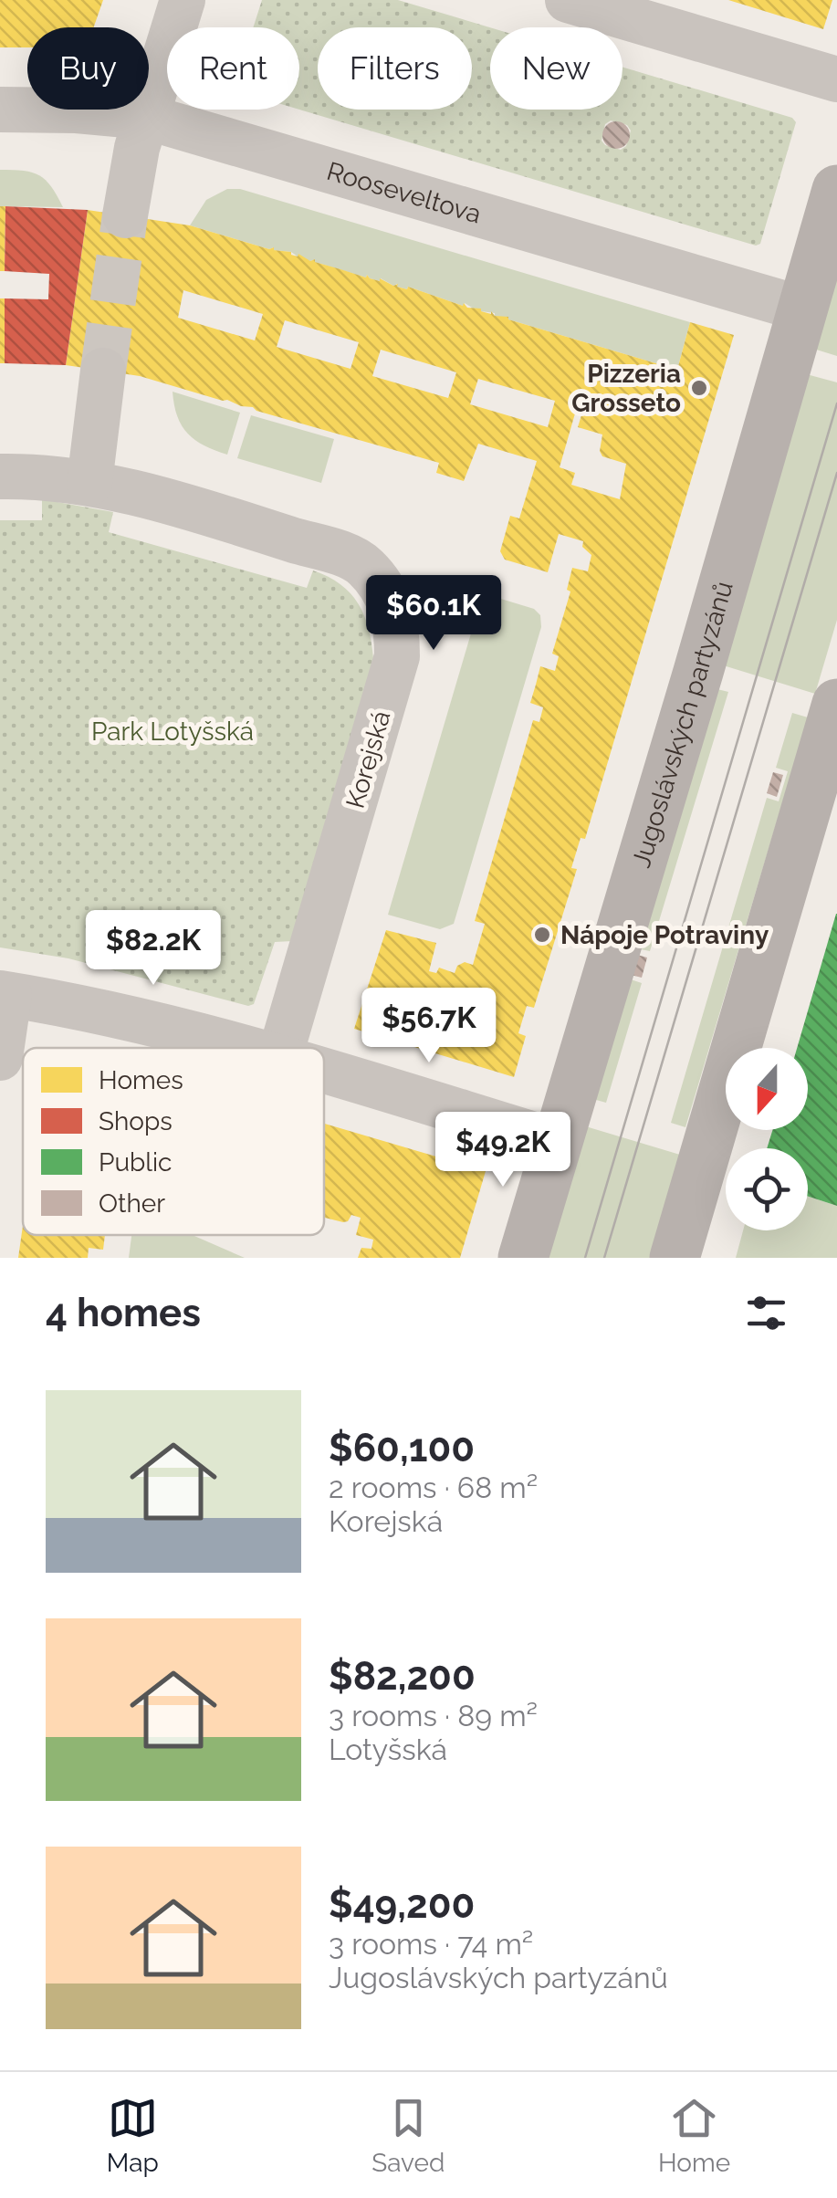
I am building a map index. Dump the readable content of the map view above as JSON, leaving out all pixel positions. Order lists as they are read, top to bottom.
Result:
{
  "streets": {
    "main road": ["Jugoslávských partyzánů"],
    "street": ["Rooseveltova", "Korejská"]
  },
  "crossings": [
    ["Rooseveltova", "Jugoslávských partyzánů"]
  ],
  "parks": ["Park Lotyšská"],
  "places": ["Pizzeria Grosseto", "Nápoje Potraviny"],
  "legend": [
    "Homes",
    "Shops",
    "Public",
    "Other"
  ],
  "north": "bottom",
  "page": {
    "chip": [
      "Buy",
      "Rent",
      "Filters",
      "New"
    ],
    "price": [
      "$60.1K",
      "$82.2K",
      "$56.7K",
      "$49.2K"
    ],
    "heading": "4 homes",
    "list": [
      {
        "name": "$60,100",
        "note": "2 rooms · 68 m² · Korejská"
      },
      {
        "name": "$82,200",
        "note": "3 rooms · 89 m² · Lotyšská"
      },
      {
        "name": "$49,200",
        "note": "3 rooms · 74 m² · Jugoslávských partyzánů"
      }
    ],
    "tabs": ["Map", "Saved", "Home"]
  }
}
